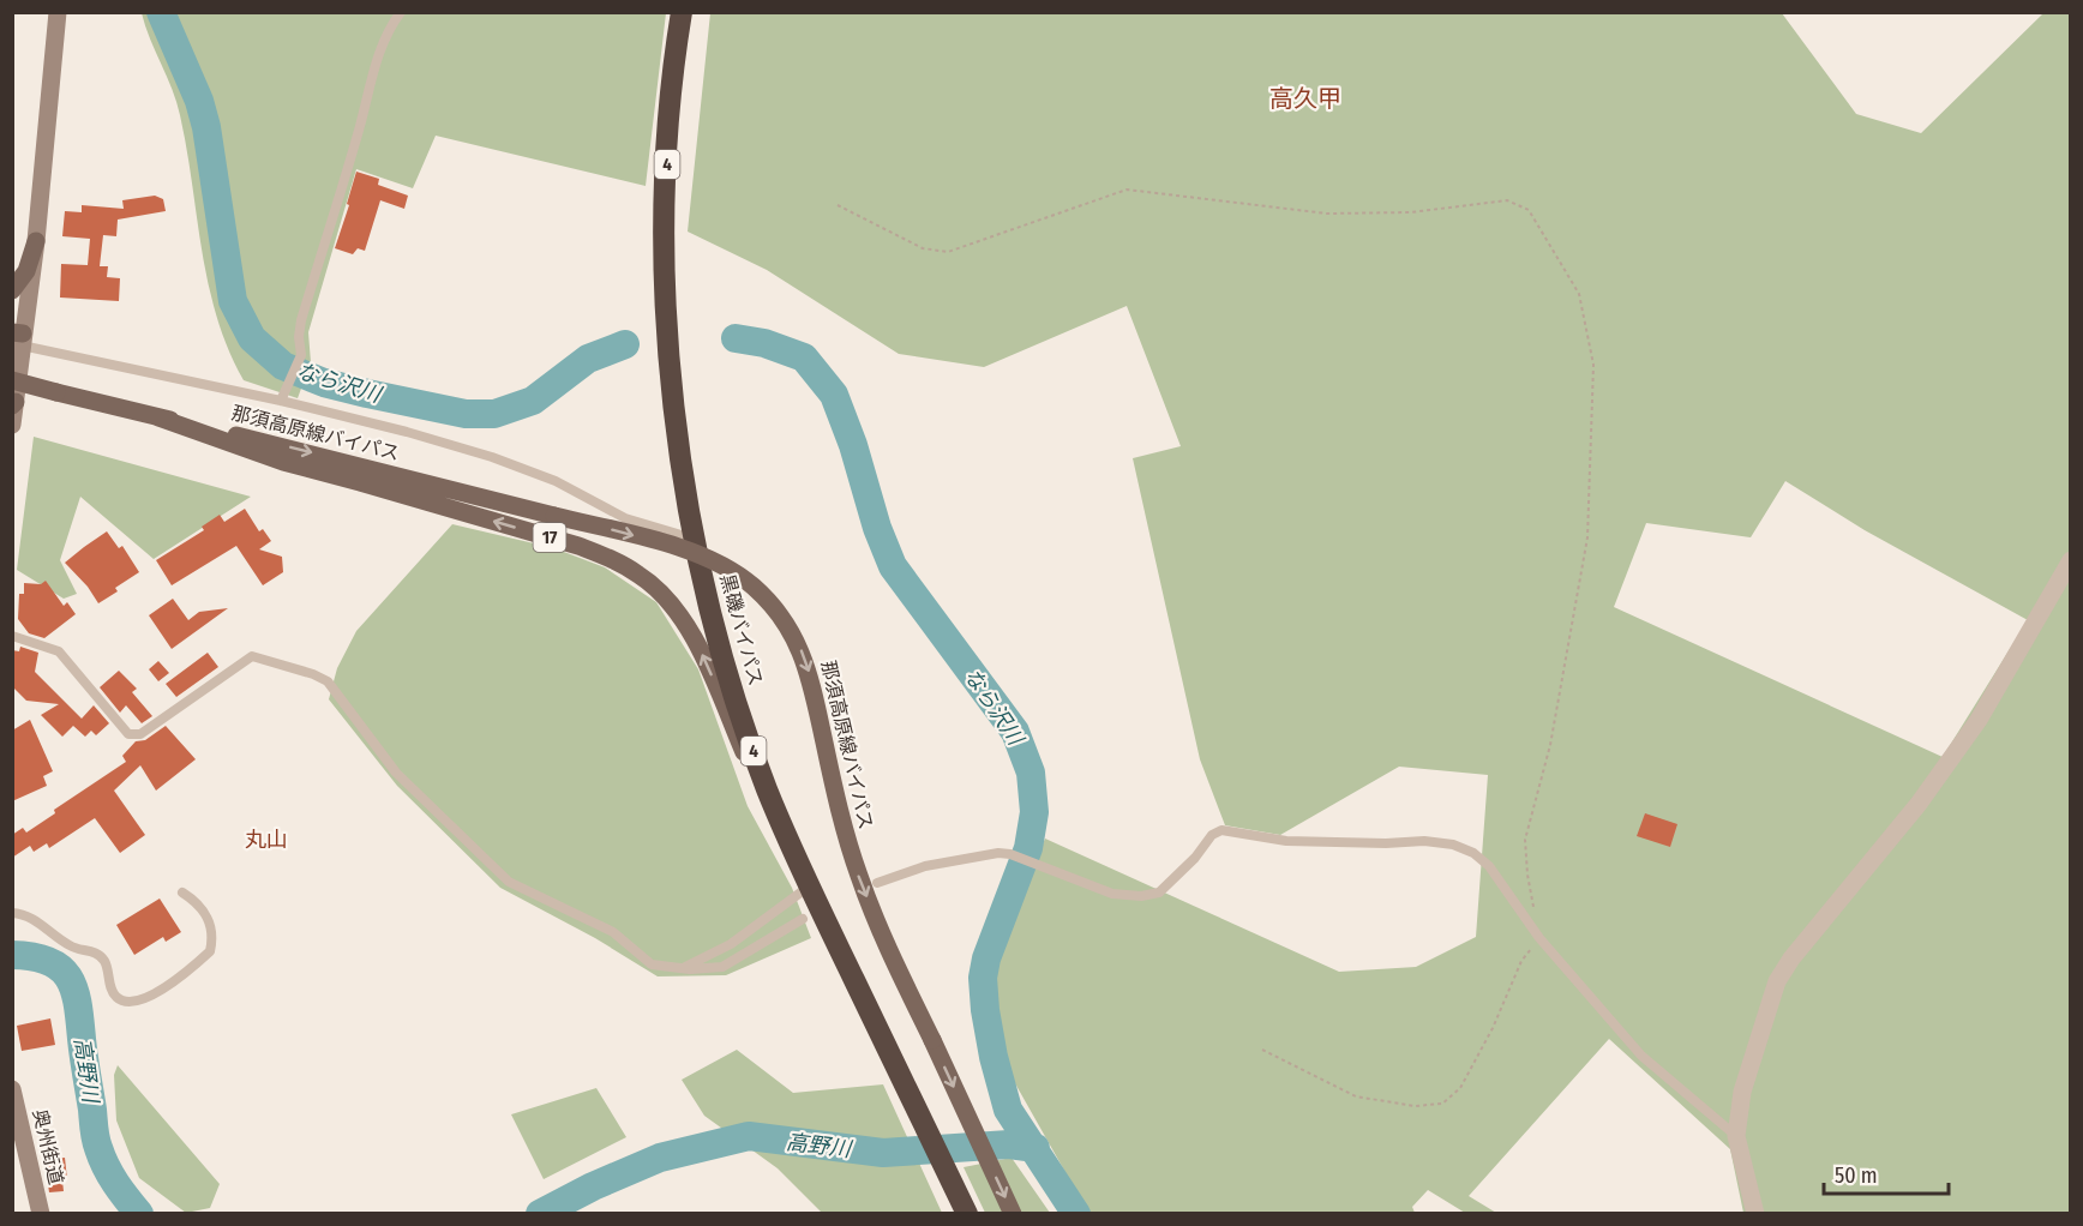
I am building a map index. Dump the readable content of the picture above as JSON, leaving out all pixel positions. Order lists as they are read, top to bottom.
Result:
{
  "streets": {
    "highway": ["4", "黒磯バイパス"],
    "main road": ["那須高原線バイパス", "17", "奥州街道"]
  },
  "crossings": [
    ["那須高原線バイパス", "黒磯バイパス"]
  ],
  "districts": ["高久甲", "丸山"],
  "water": ["なら沢川", "高野川"],
  "scale_bar": "50 m"
}
